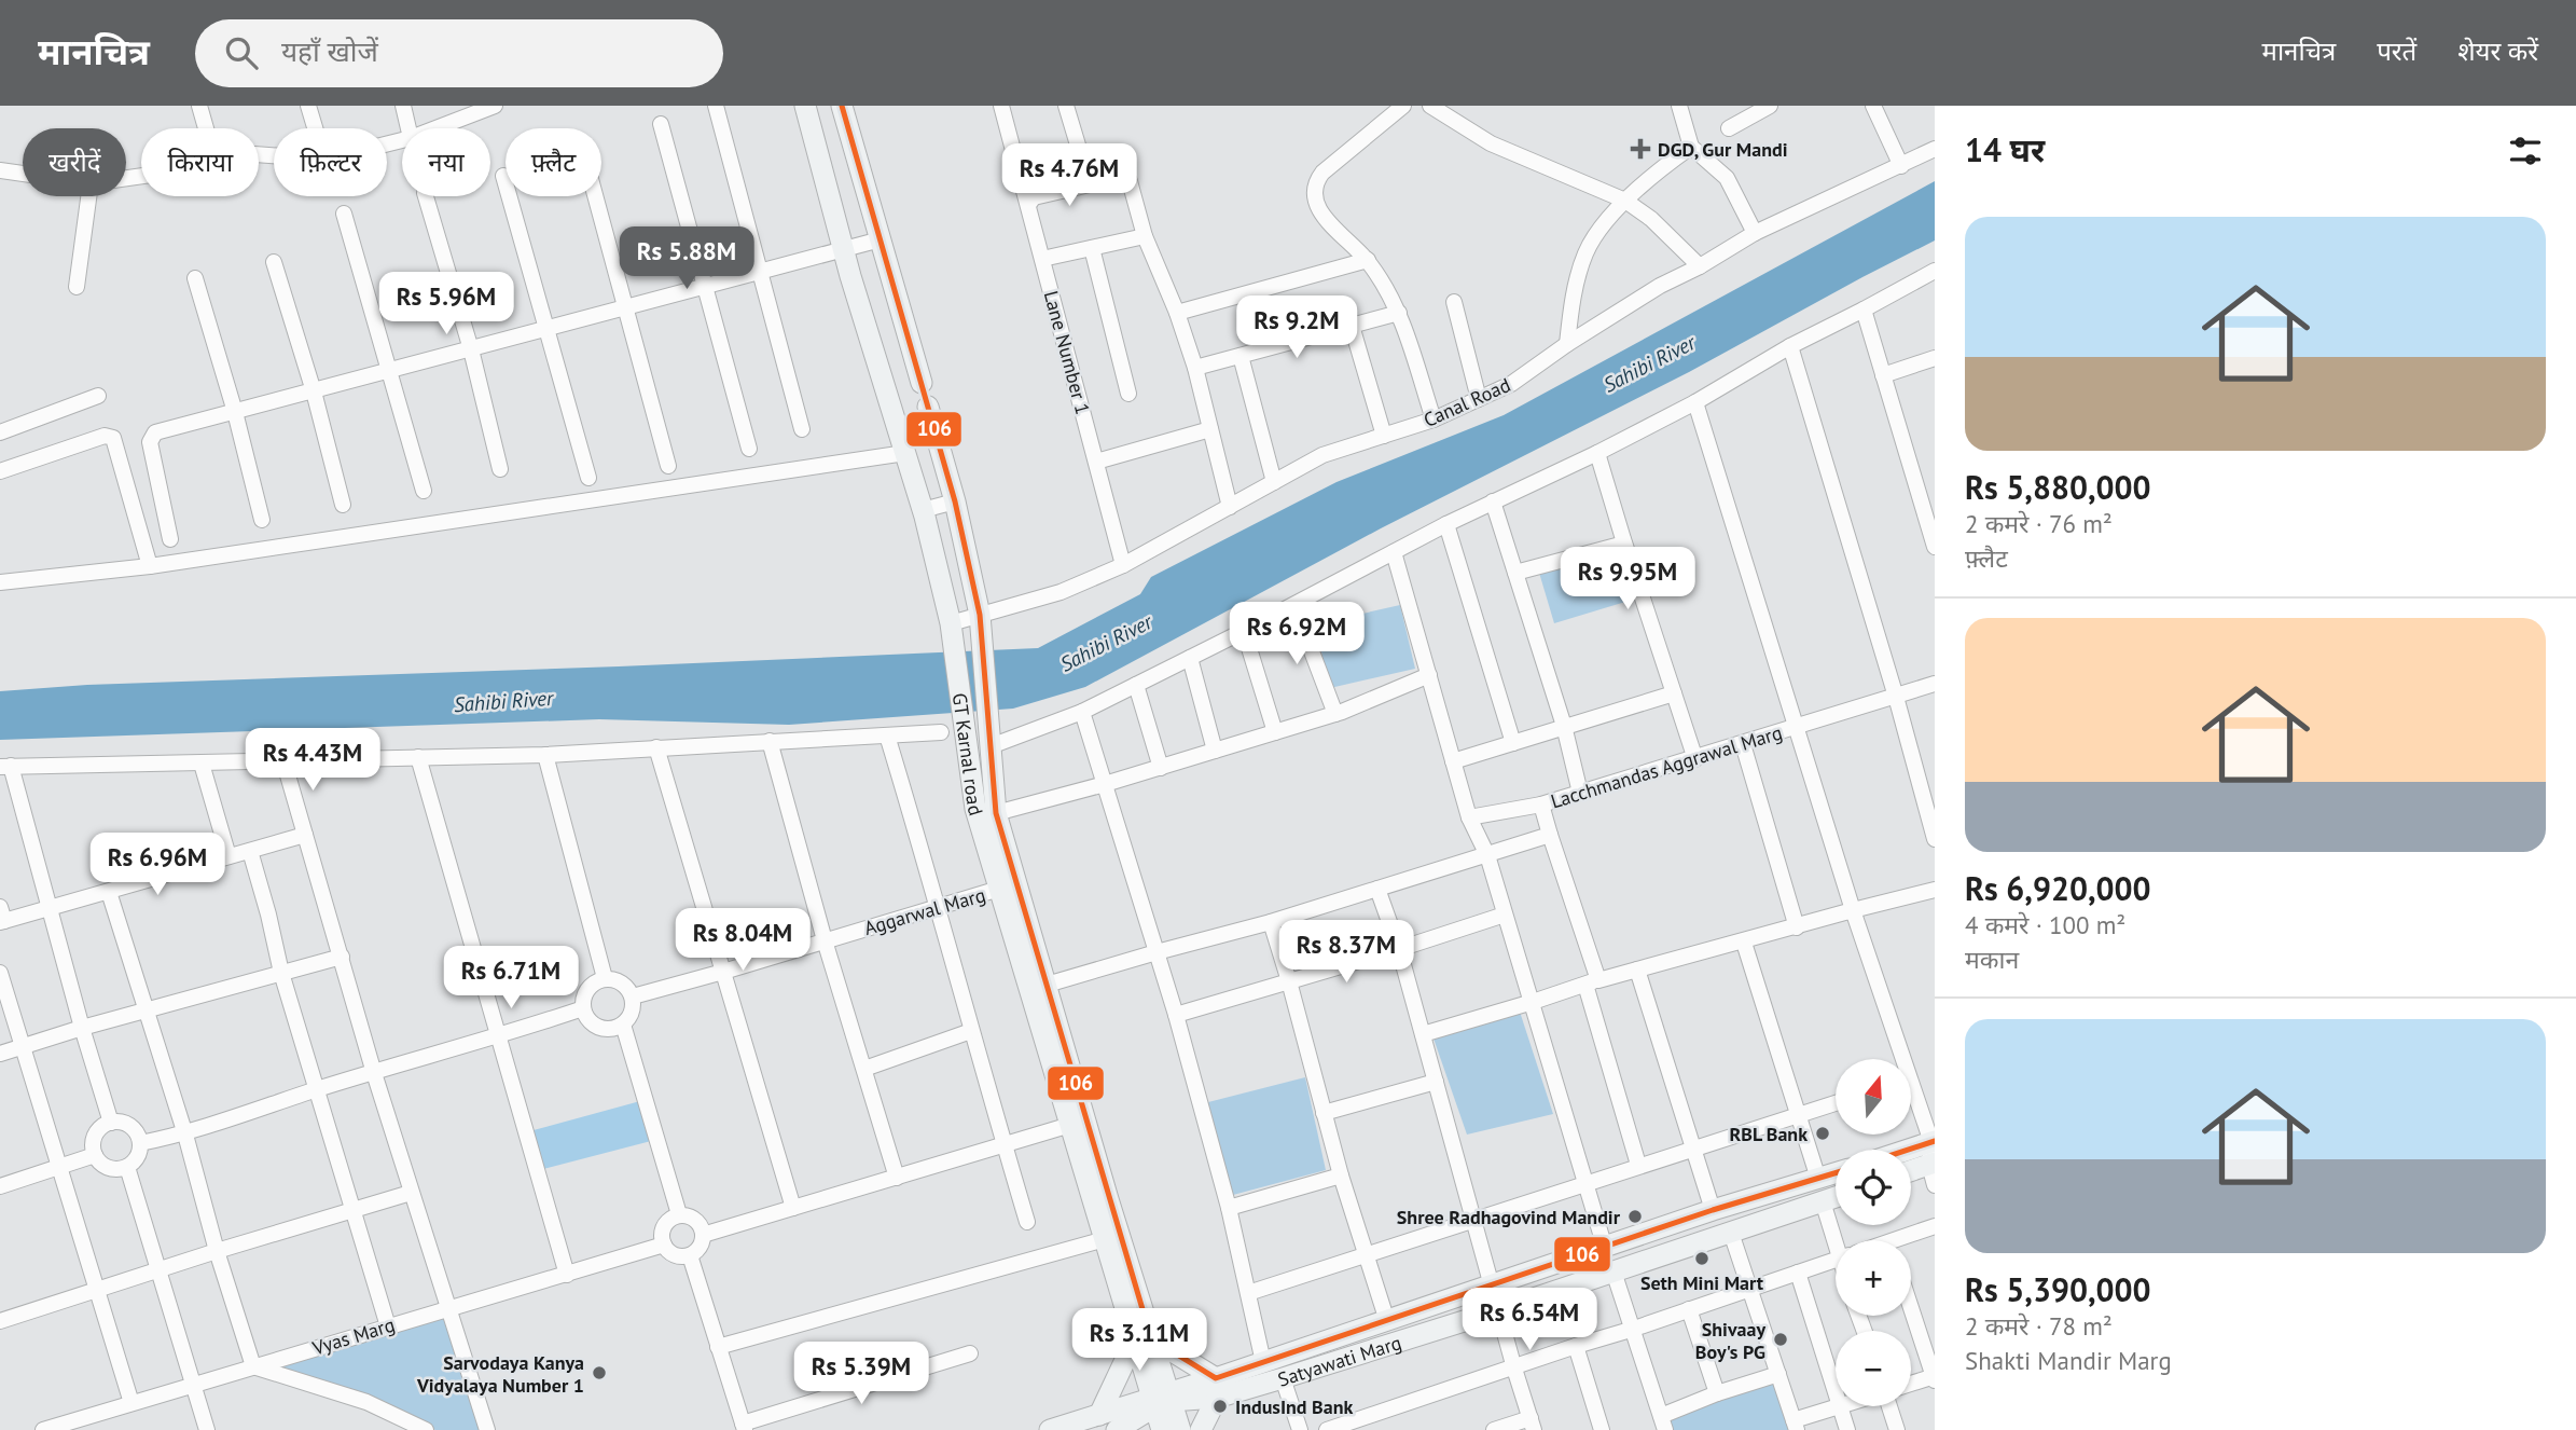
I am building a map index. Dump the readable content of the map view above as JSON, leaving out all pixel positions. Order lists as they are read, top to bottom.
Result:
{
  "streets": {
    "main road": ["GT Karnal road", "Satyawati Marg"],
    "street": [
      "Lane Number 1",
      "Canal Road",
      "Lacchmandas Aggrawal Marg",
      "Aggarwal Marg",
      "Vyas Marg"
    ]
  },
  "crossings": [
    ["Lane Number 1", "Canal Road"],
    ["Canal Road", "GT Karnal road"],
    ["GT Karnal road", "Lacchmandas Aggrawal Marg"],
    ["GT Karnal road", "Aggarwal Marg"],
    ["GT Karnal road", "Satyawati Marg"]
  ],
  "water": ["Sahibi River"],
  "places": {
    "health": ["DGD, Gur Mandi"],
    "other": [
      "RBL Bank",
      "Shree Radhagovind Mandir",
      "Seth Mini Mart",
      "Shivaay Boy's PG",
      "Sarvodaya Kanya Vidyalaya Number 1",
      "IndusInd Bank"
    ]
  },
  "lines": ["transit line 106"],
  "north": "top",
  "page": {
    "header": "मानचित्र",
    "search": "यहाँ खोजें",
    "nav": ["मानचित्र", "परतें", "शेयर करें"],
    "heading": "14 घर",
    "chip": [
      "खरीदें",
      "किराया",
      "फ़िल्टर",
      "नया",
      "फ़्लैट"
    ],
    "price": [
      "Rs 4.76M",
      "Rs 5.88M",
      "Rs 5.96M",
      "Rs 9.2M",
      "Rs 9.95M",
      "Rs 6.92M",
      "Rs 4.43M",
      "Rs 6.96M",
      "Rs 8.04M",
      "Rs 8.37M",
      "Rs 6.71M",
      "Rs 6.54M",
      "Rs 3.11M",
      "Rs 5.39M"
    ],
    "list": [
      {
        "name": "Rs 5,880,000",
        "note": "2 कमरे · 76 m² · फ़्लैट"
      },
      {
        "name": "Rs 6,920,000",
        "note": "4 कमरे · 100 m² · मकान"
      },
      {
        "name": "Rs 5,390,000",
        "note": "2 कमरे · 78 m² · Shakti Mandir Marg"
      }
    ],
    "map_buttons": ["+", "−"]
  }
}
